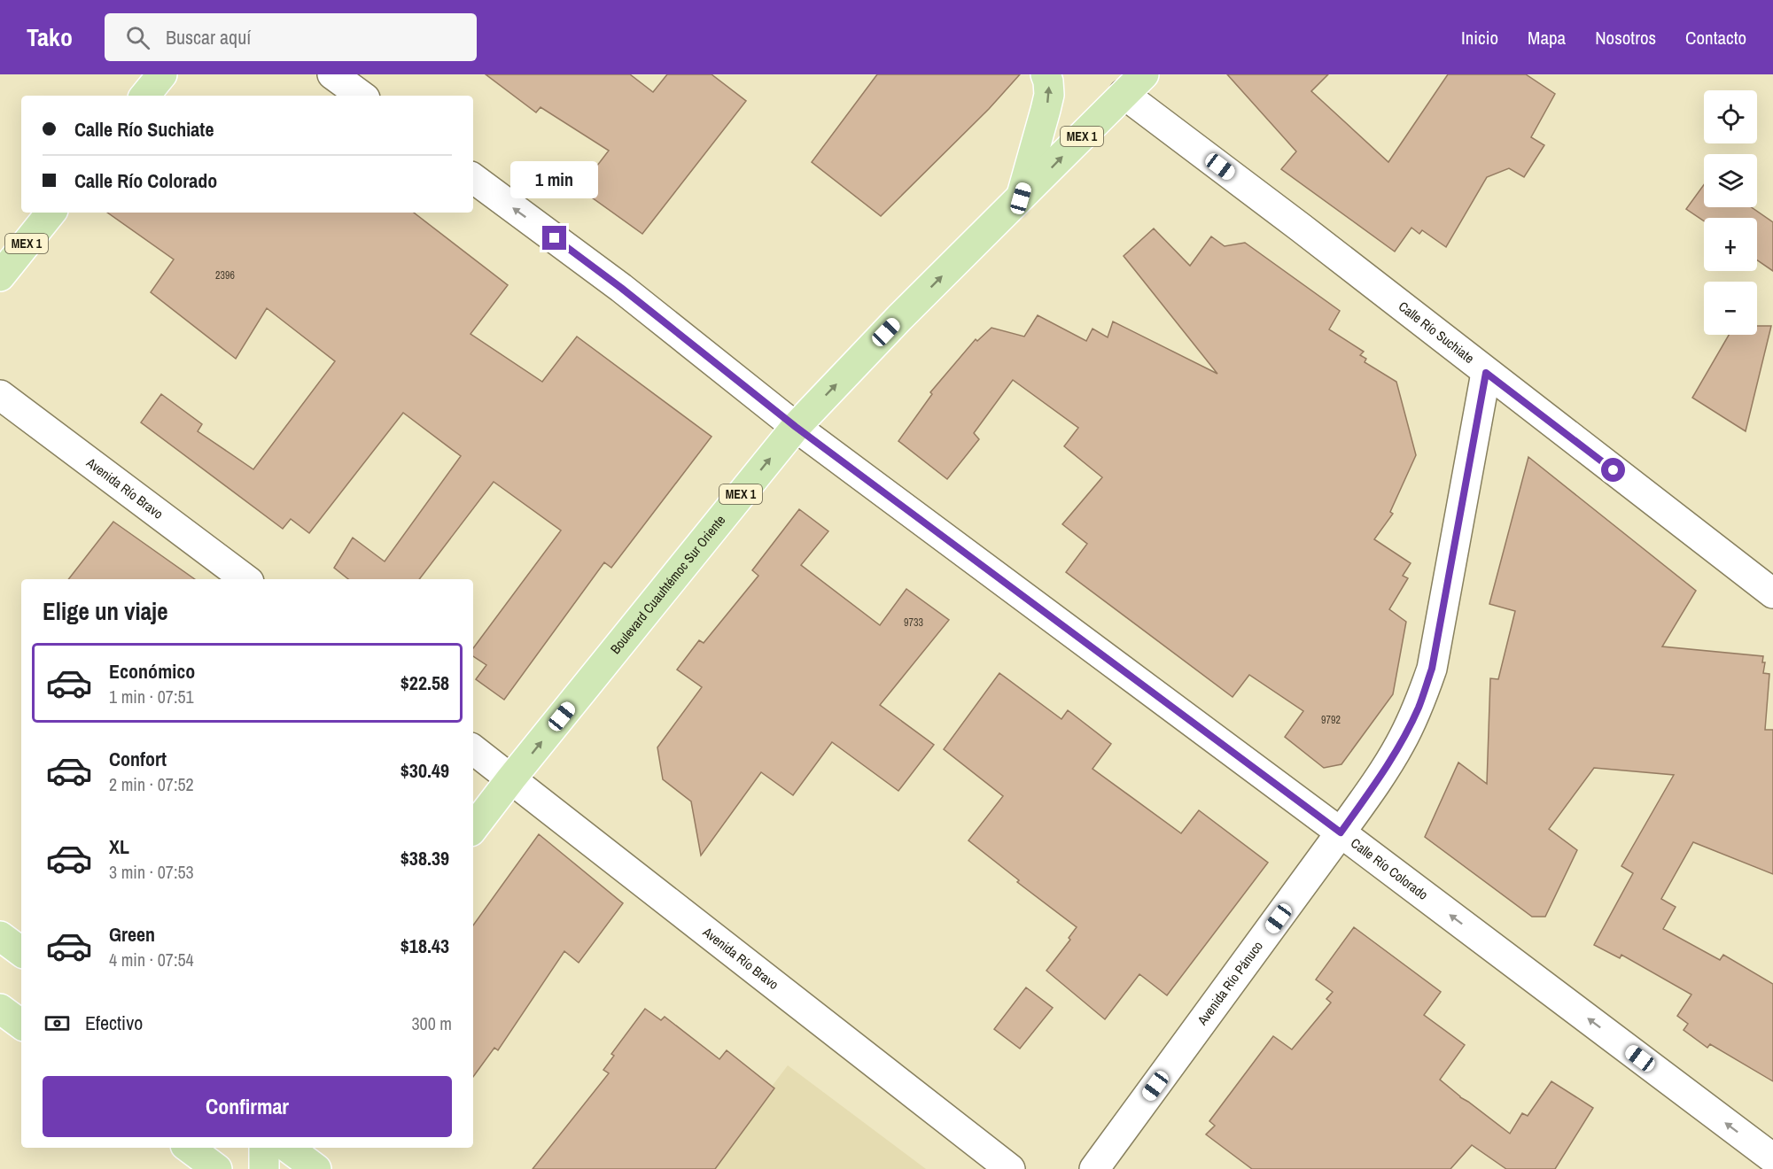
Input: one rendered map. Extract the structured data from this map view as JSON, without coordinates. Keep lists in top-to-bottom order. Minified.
{"streets":{"main road":["MEX 1","Boulevard Cuauhtémoc Sur Oriente"],"street":["Calle Río Suchiate","Avenida Río Bravo","Calle Río Colorado","Avenida Río Pánuco"]},"crossings":[["Calle Río Suchiate","Boulevard Cuauhtémoc Sur Oriente"],["Calle Río Suchiate","Avenida Río Pánuco"],["Avenida Río Bravo","Boulevard Cuauhtémoc Sur Oriente"],["Boulevard Cuauhtémoc Sur Oriente","Calle Río Colorado"],["Calle Río Colorado","Avenida Río Pánuco"]],"one_way":["Boulevard Cuauhtémoc Sur Oriente","Calle Río Colorado"],"house_numbers":["2396","9733","9792"],"page":{"header":"Tako","search":"Buscar aquí","nav":["Inicio","Mapa","Nosotros","Contacto"],"map_buttons":["+","−"],"banner":["Calle Río Suchiate","Calle Río Colorado"],"bubble":"1 min","heading":"Elige un viaje","list":[{"name":"Económico","note":"1 min · 07:51","value":"$22.58"},{"name":"Confort","note":"2 min · 07:52","value":"$30.49"},{"name":"XL","note":"3 min · 07:53","value":"$38.39"},{"name":"Green","note":"4 min · 07:54","value":"$18.43"}],"pay":["Efectivo","300 m"],"buttons":"Confirmar"}}
